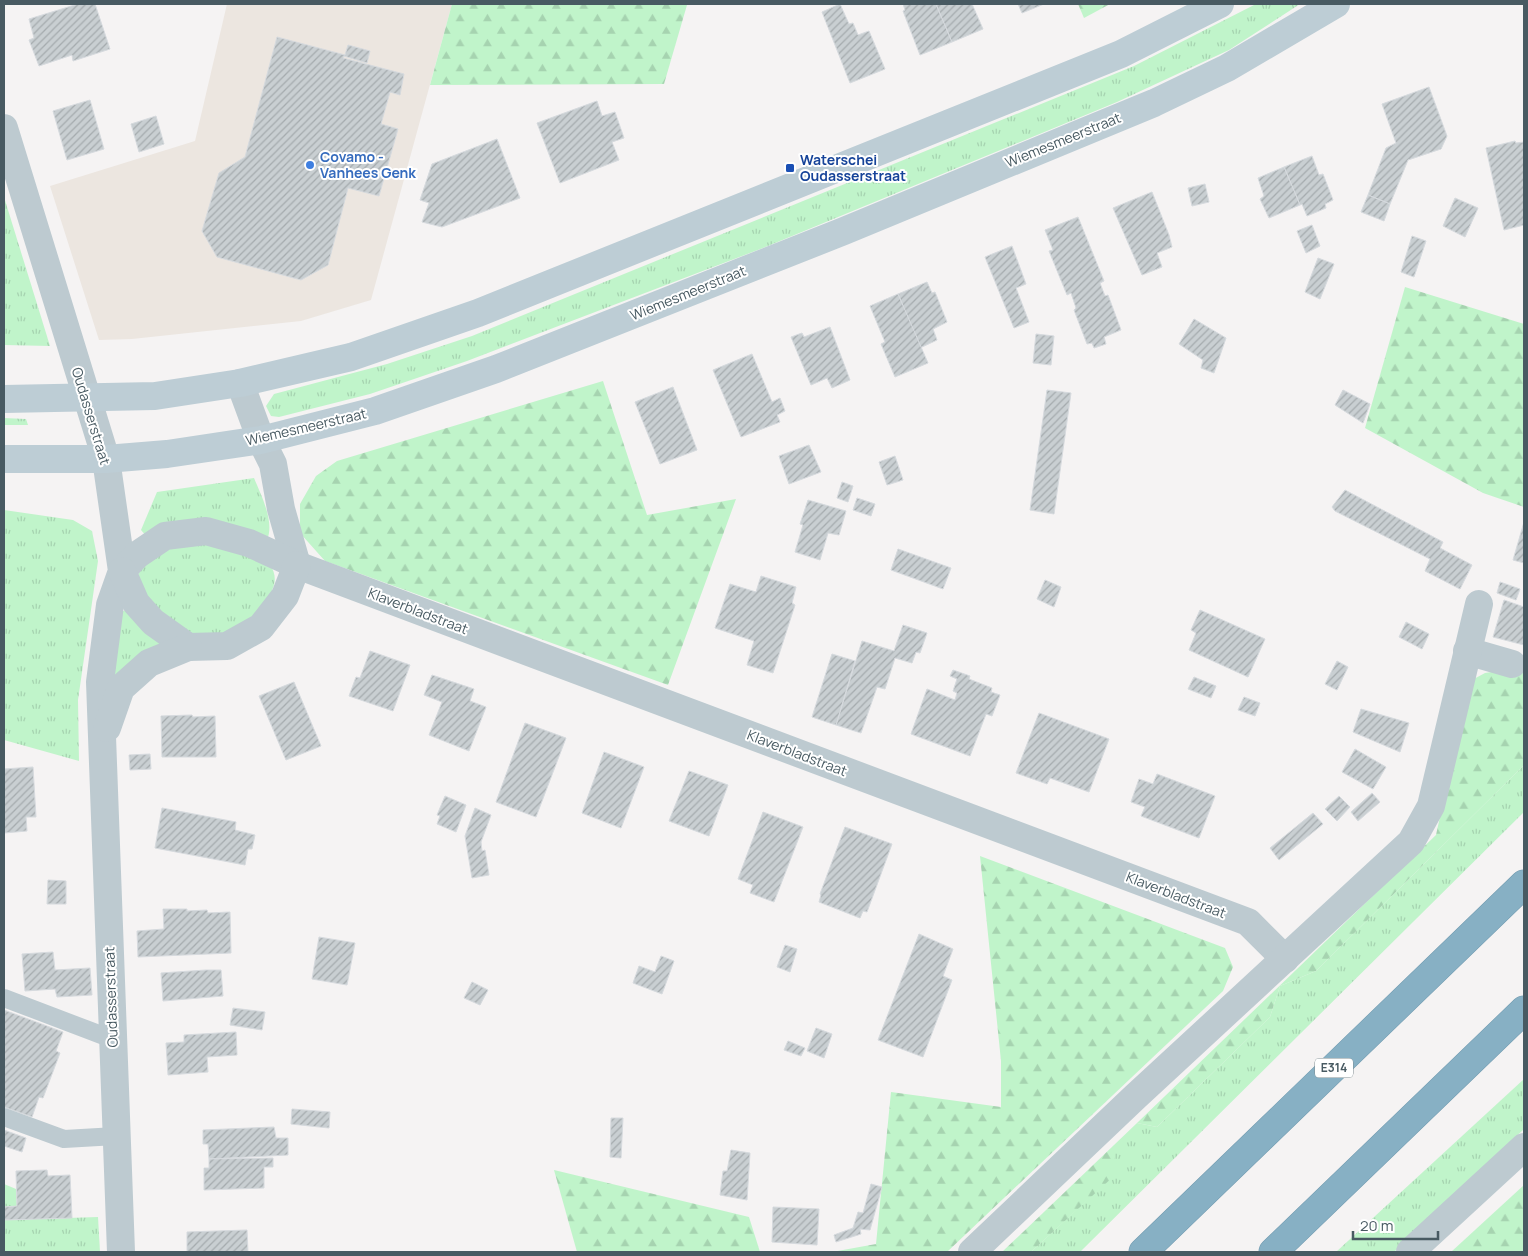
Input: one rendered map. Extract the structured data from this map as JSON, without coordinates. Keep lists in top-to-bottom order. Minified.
{"streets":{"highway":["E314"],"main road":["Wiemesmeerstraat"],"street":["Oudasserstraat","Klaverbladstraat"]},"crossings":[["Wiemesmeerstraat","Oudasserstraat"],["Oudasserstraat","Klaverbladstraat"]],"places":{"other":["Covamo - Vanhees Genk"],"transit":["Waterschei Oudasserstraat"]},"scale_bar":"20 m"}
